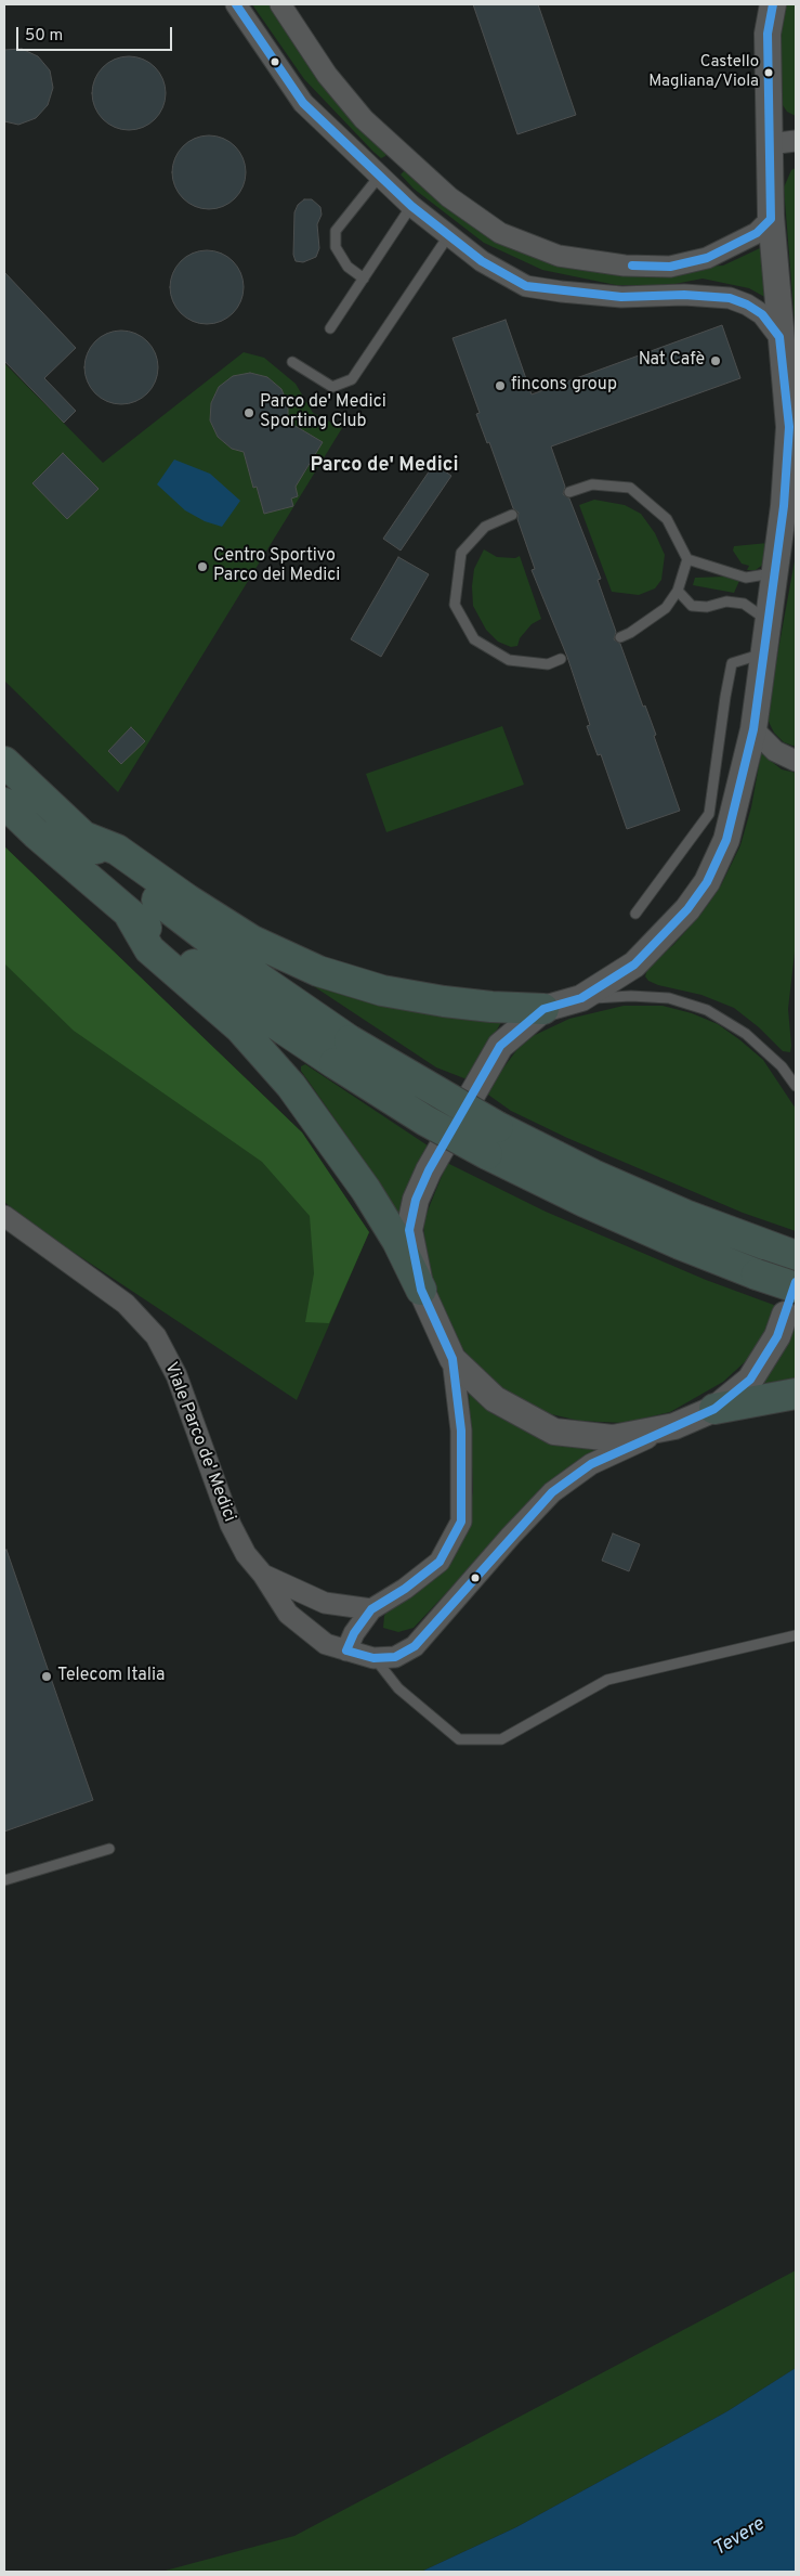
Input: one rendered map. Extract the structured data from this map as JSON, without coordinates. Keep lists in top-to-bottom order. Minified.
{"streets":{"street":["Viale Parco de' Medici"]},"districts":["Parco de' Medici"],"water":["Tevere"],"places":["Castello Magliana/Viola","Nat Cafè","fincons group","Parco de' Medici Sporting Club","Centro Sportivo Parco dei Medici","Telecom Italia"],"scale_bar":"50 m"}
